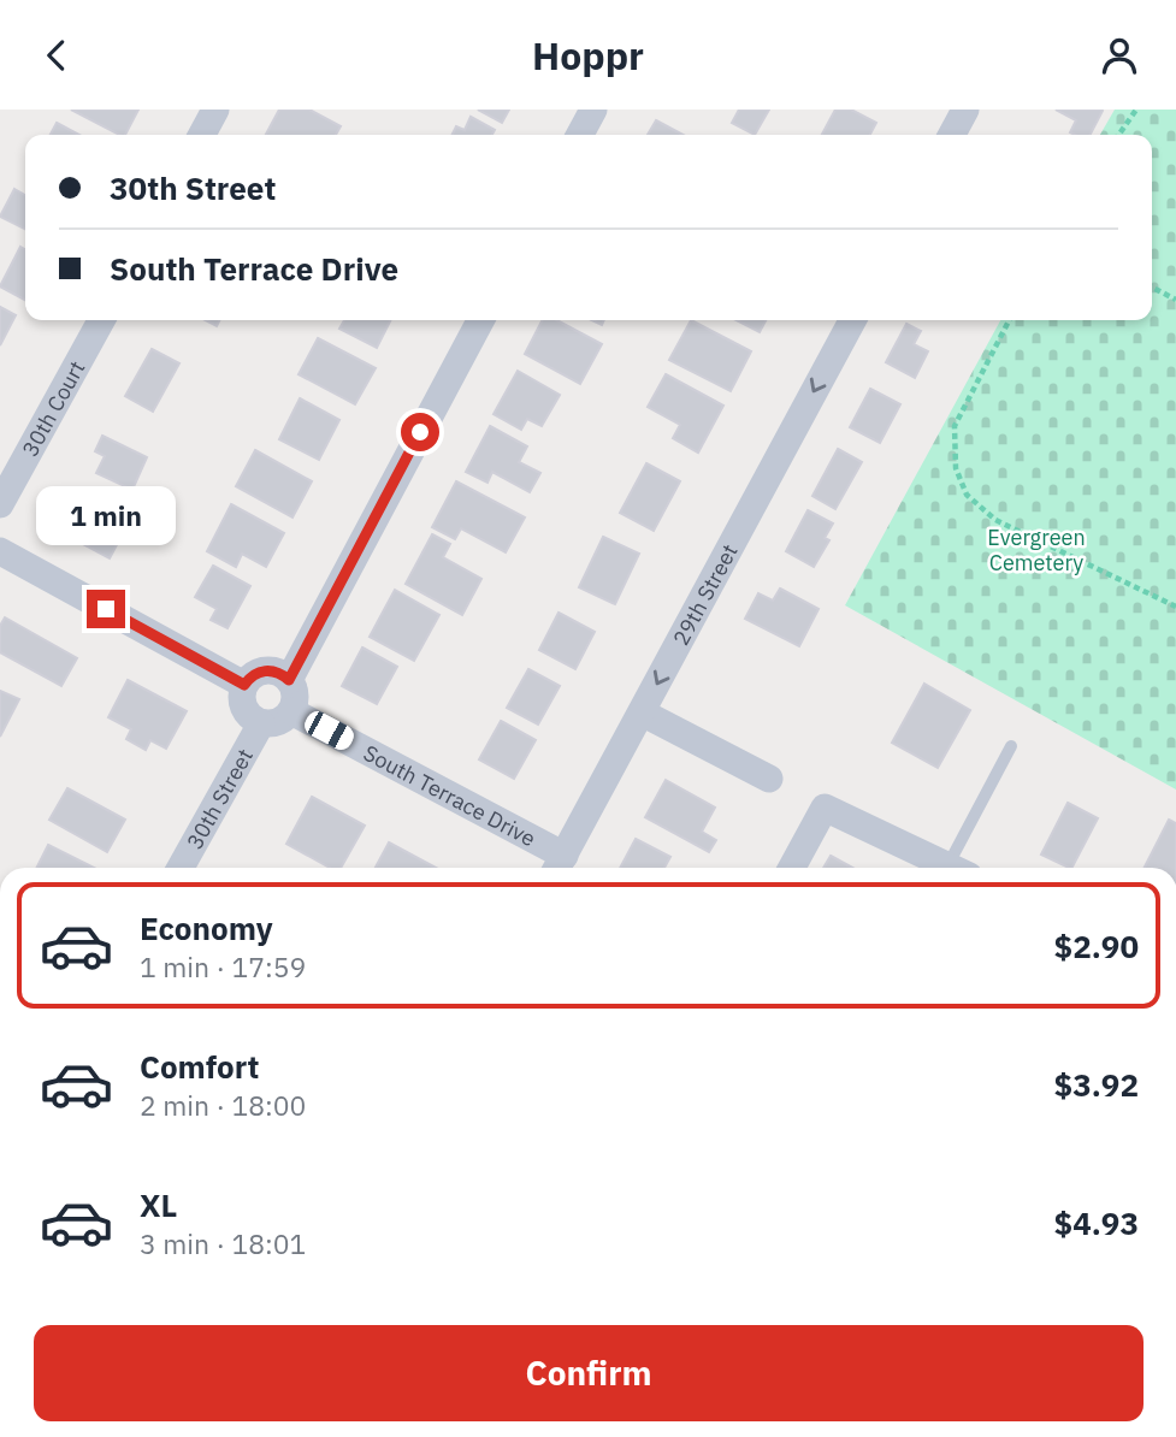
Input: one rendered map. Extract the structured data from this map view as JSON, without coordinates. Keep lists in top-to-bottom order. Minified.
{"streets":{"street":["30th Court","29th Street","South Terrace Drive","30th Street"]},"crossings":[["29th Street","South Terrace Drive"],["South Terrace Drive","30th Street"]],"one_way":["29th Street"],"parks":["Evergreen Cemetery"],"page":{"header":"Hoppr","banner":["30th Street","South Terrace Drive"],"bubble":"1 min","list":[{"name":"Economy","note":"1 min · 17:59","value":"$2.90"},{"name":"Comfort","note":"2 min · 18:00","value":"$3.92"},{"name":"XL","note":"3 min · 18:01","value":"$4.93"}],"buttons":"Confirm"}}
